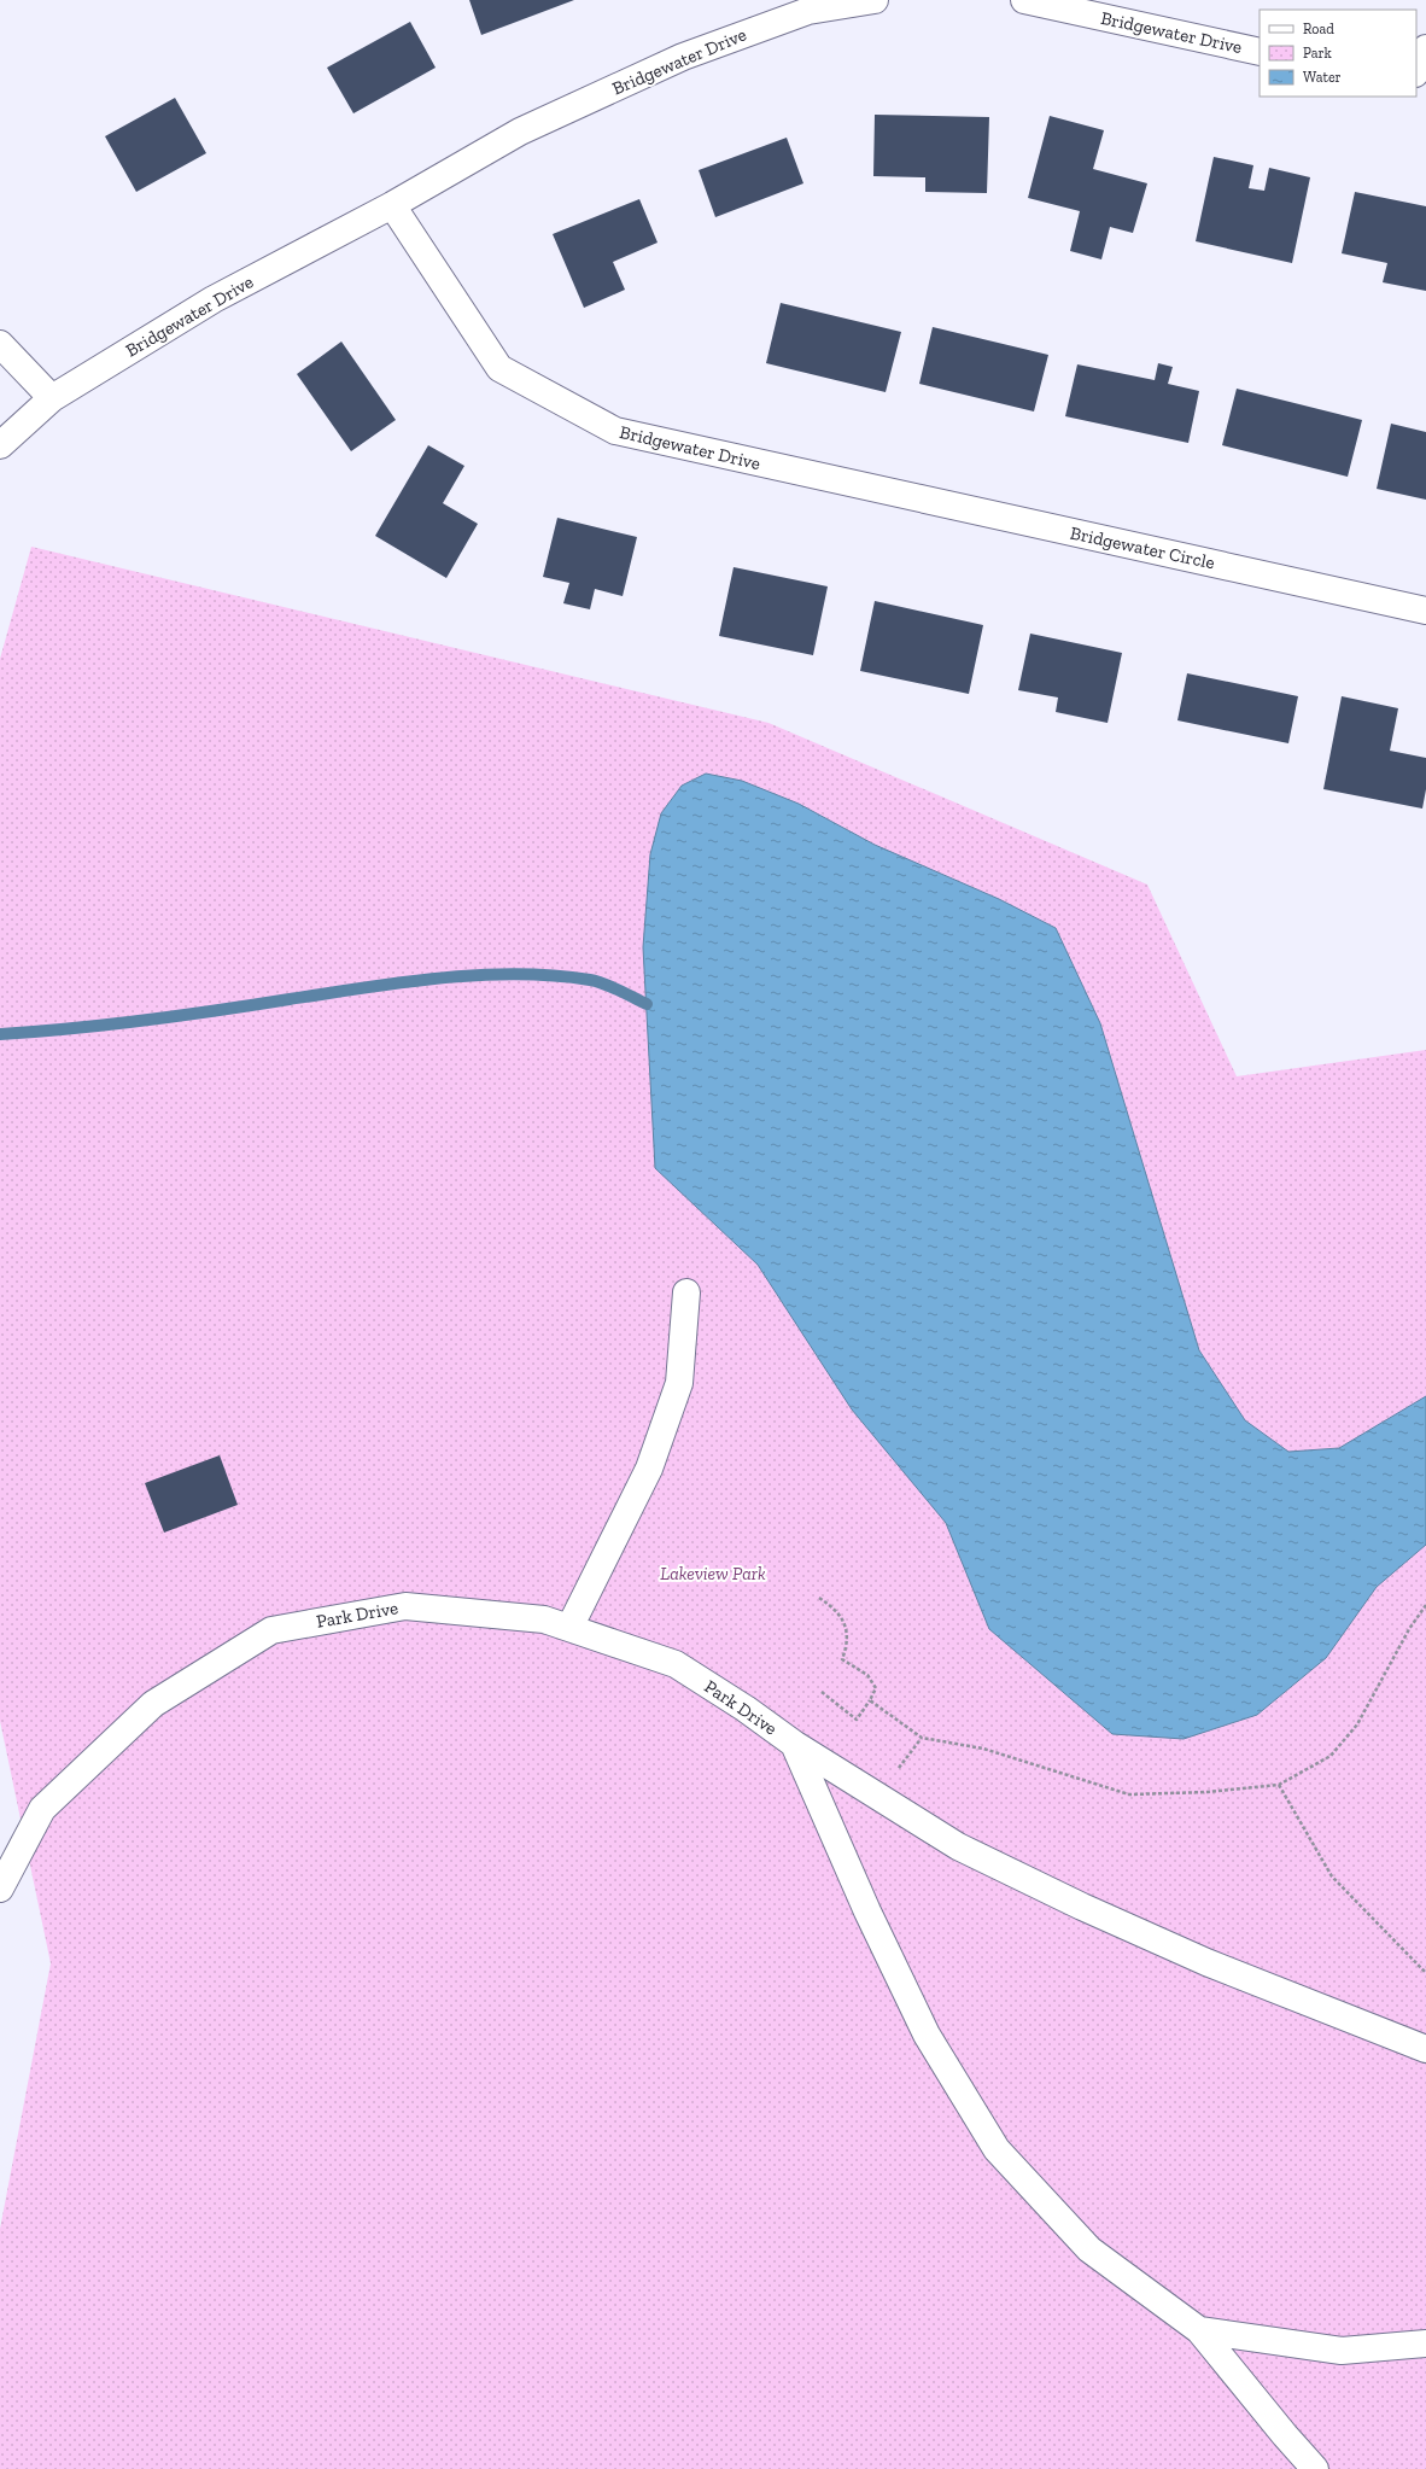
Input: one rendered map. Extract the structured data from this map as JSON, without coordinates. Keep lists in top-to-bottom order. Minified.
{"streets":{"street":["Bridgewater Drive","Bridgewater Circle","Park Drive"]},"crossings":[["Bridgewater Drive","Bridgewater Circle"]],"parks":["Lakeview Park"],"legend":["Road","Park","Water"]}
